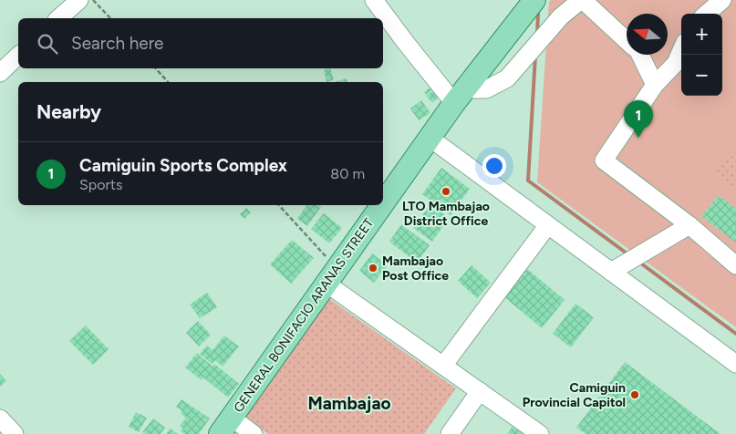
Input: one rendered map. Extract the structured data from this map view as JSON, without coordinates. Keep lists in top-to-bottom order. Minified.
{"streets":{"main road":["GENERAL BONIFACIO ARANAS STREET"]},"districts":["Mambajao"],"places":["LTO Mambajao District Office","Mambajao Post Office","Camiguin Provincial Capitol"],"north":"left","page":{"map_buttons":["+","−"],"search":"Search here","heading":"Nearby","pins":"1","list":[{"mark":"1","name":"Camiguin Sports Complex","note":"Sports","value":"80 m"}]}}
